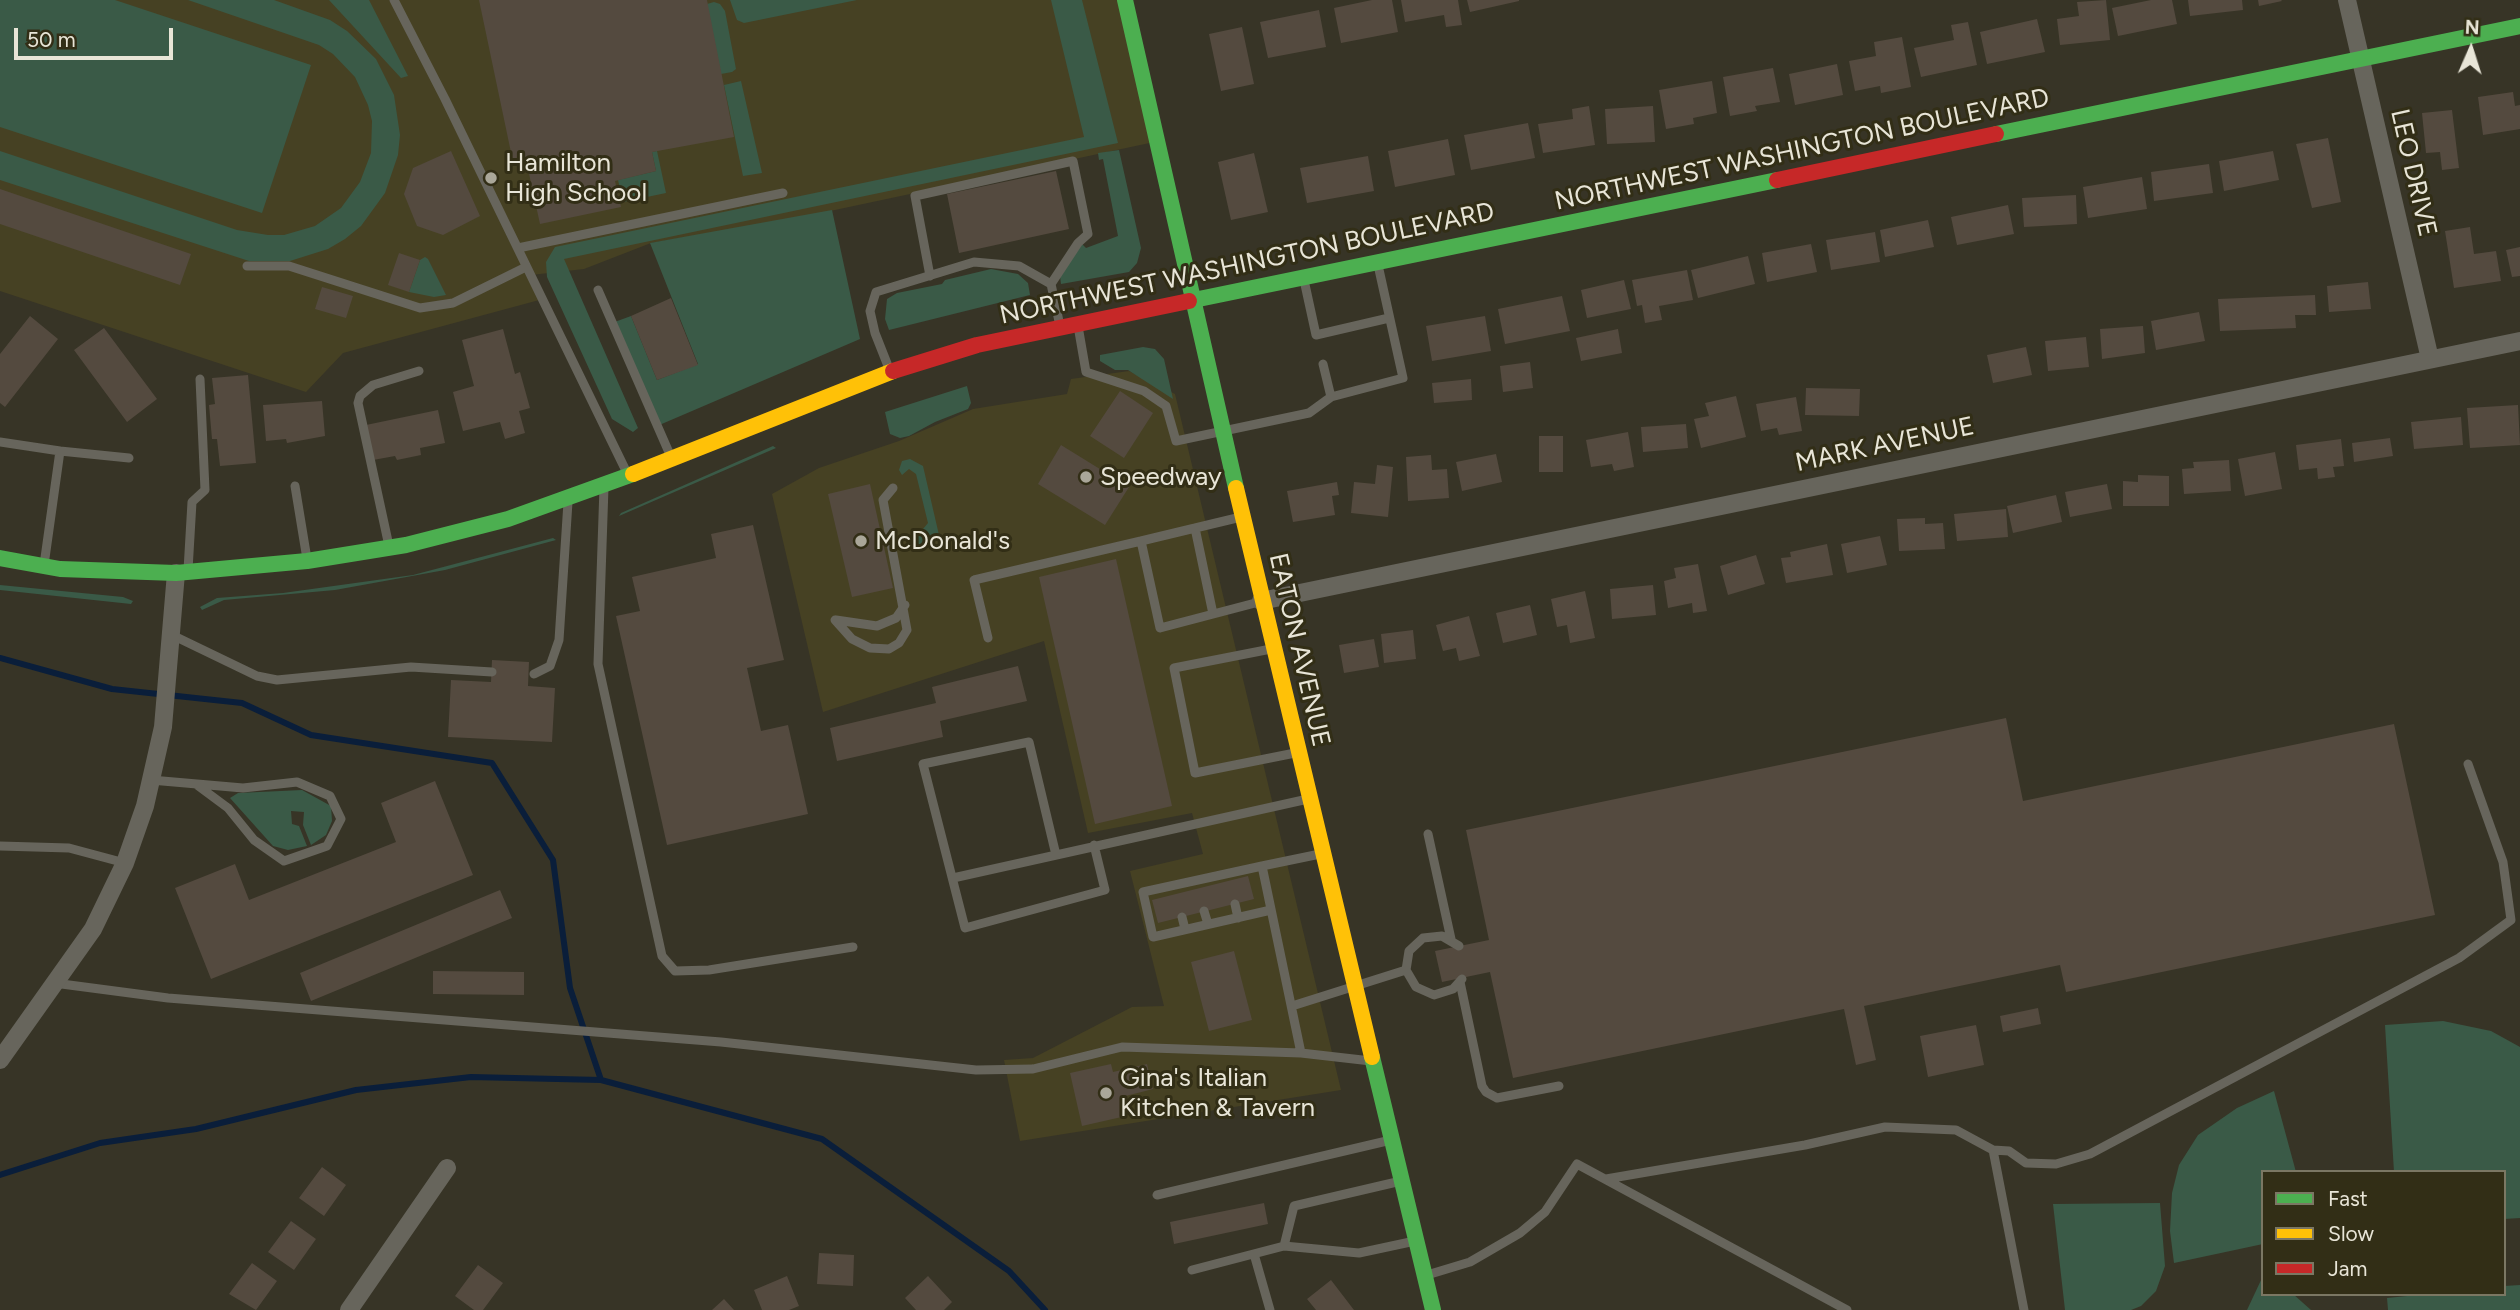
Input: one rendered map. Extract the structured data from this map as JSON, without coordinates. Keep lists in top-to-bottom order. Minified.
{"streets":{"main road":["NORTHWEST WASHINGTON BOULEVARD","EATON AVENUE"],"street":["LEO DRIVE","MARK AVENUE"]},"crossings":[["NORTHWEST WASHINGTON BOULEVARD","LEO DRIVE"],["NORTHWEST WASHINGTON BOULEVARD","EATON AVENUE"],["LEO DRIVE","MARK AVENUE"],["MARK AVENUE","EATON AVENUE"]],"places":["Hamilton High School","Speedway","McDonald's","Gina's Italian Kitchen & Tavern"],"legend":["Fast","Slow","Jam"],"scale_bar":"50 m","north":"top"}
